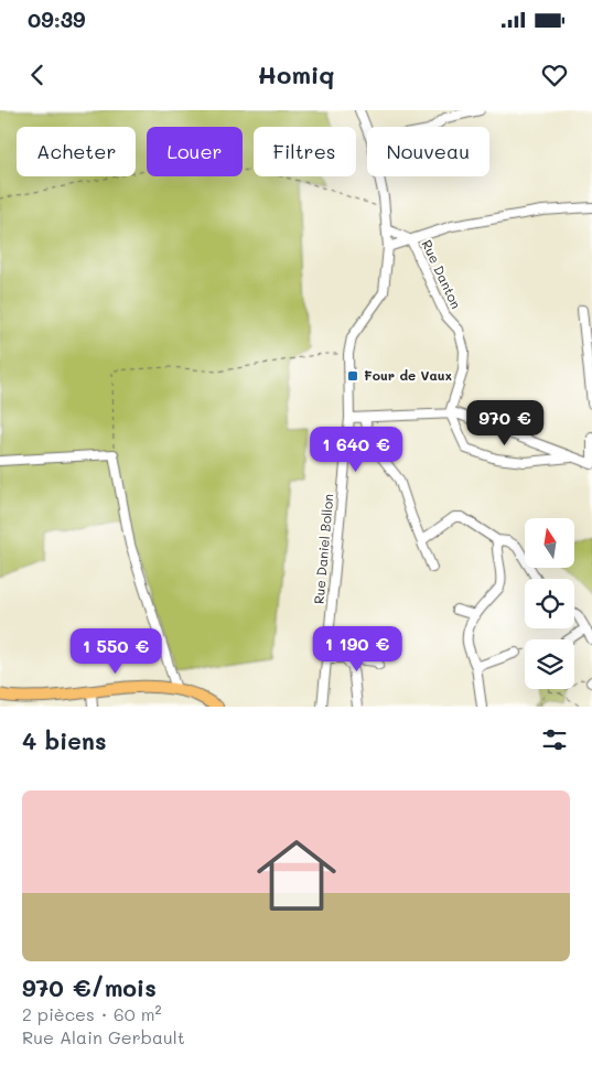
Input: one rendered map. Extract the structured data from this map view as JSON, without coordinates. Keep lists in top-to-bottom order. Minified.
{"streets":{"street":["Rue Danton","Rue Daniel Bollon"]},"places":{"transit":["Four de Vaux"]},"north":"top","page":{"status":"09:39","header":"Homiq","chip":["Acheter","Louer","Filtres","Nouveau"],"price":["970 €","1 640 €","1 190 €","1 550 €"],"heading":"4 biens","list":[{"name":"970 €/mois","note":"2 pièces · 60 m² · Rue Alain Gerbault"}]}}
